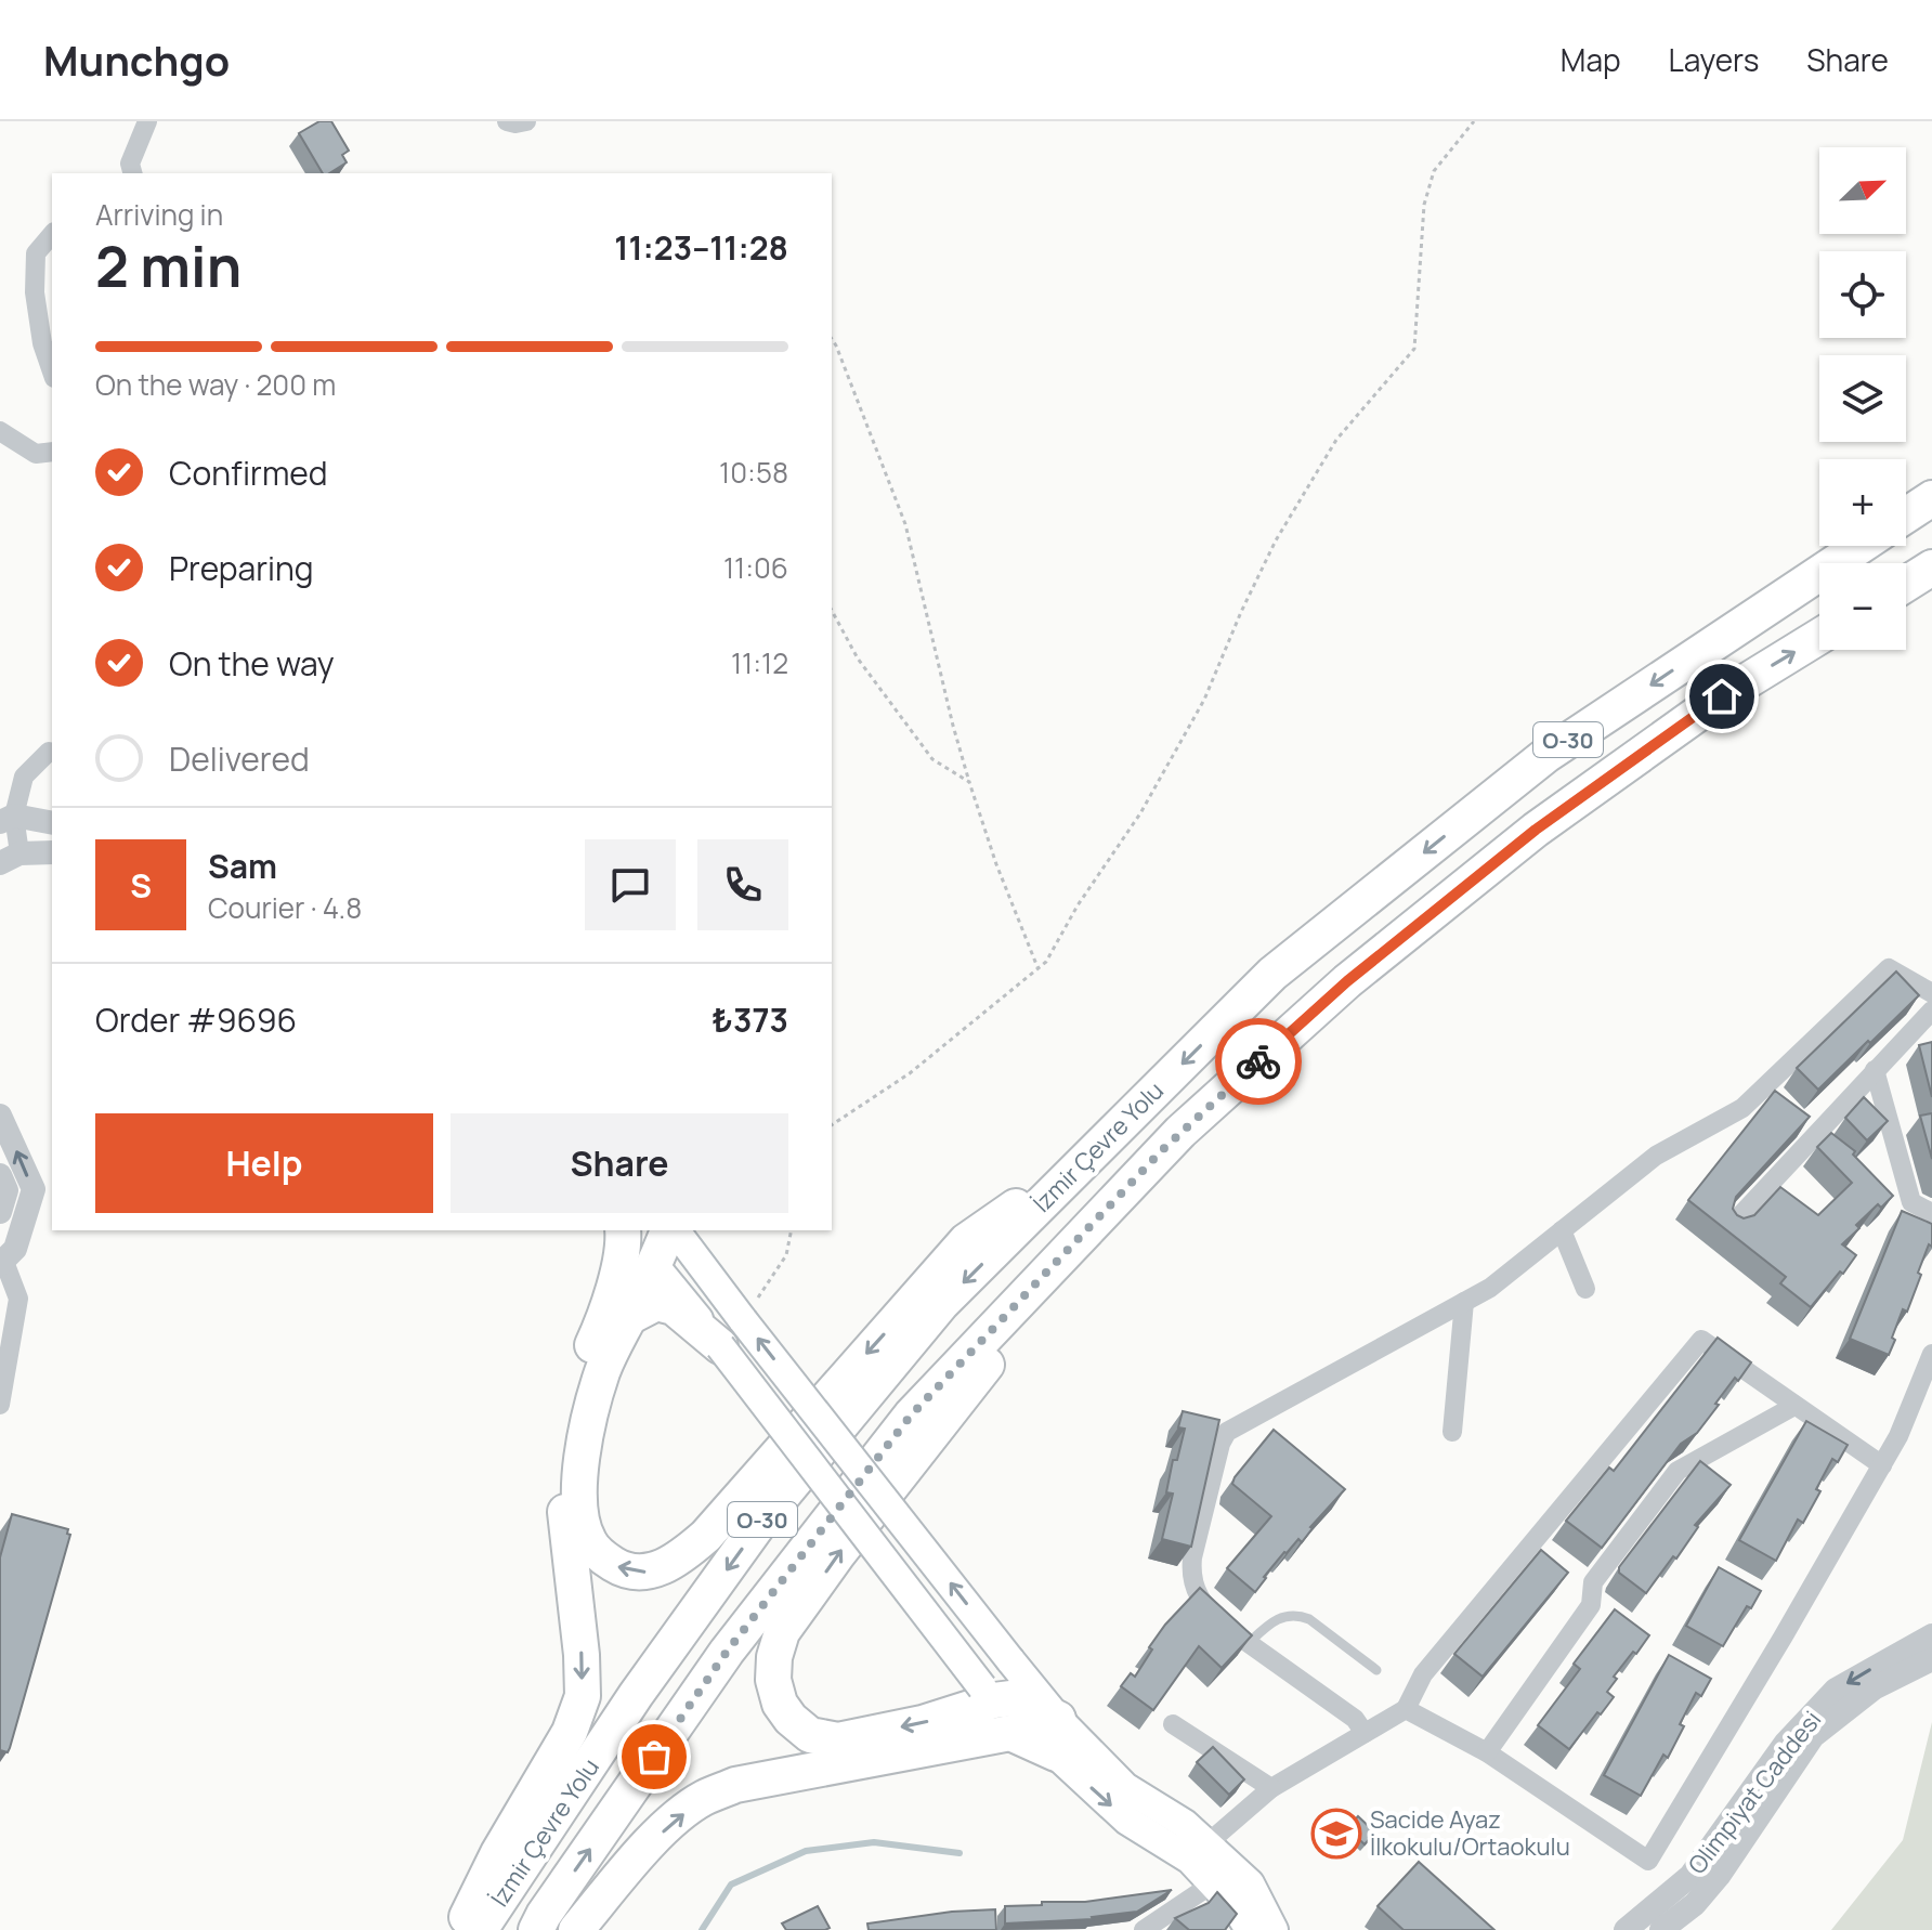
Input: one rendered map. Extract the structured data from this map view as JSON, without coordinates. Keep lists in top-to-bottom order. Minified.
{"streets":{"highway":["O-30","İzmir Çevre Yolu"],"street":["Olimpiyat Caddesi"]},"places":{"school or university":["Sacide Ayaz İlkokulu/Ortaokulu"]},"north":"top right","page":{"header":"Munchgo","nav":["Map","Layers","Share"],"map_buttons":["+","−"],"heading":["2 min","Arriving in","11:23–11:28"],"panel":["Sam","Courier · 4.8","Order #9696","₺373"],"bar":"On the way · 200 m","list":[["Confirmed","10:58"],["Preparing","11:06"],["On the way","11:12"],"Delivered"],"round":"S","buttons":["Help","Share"]}}
